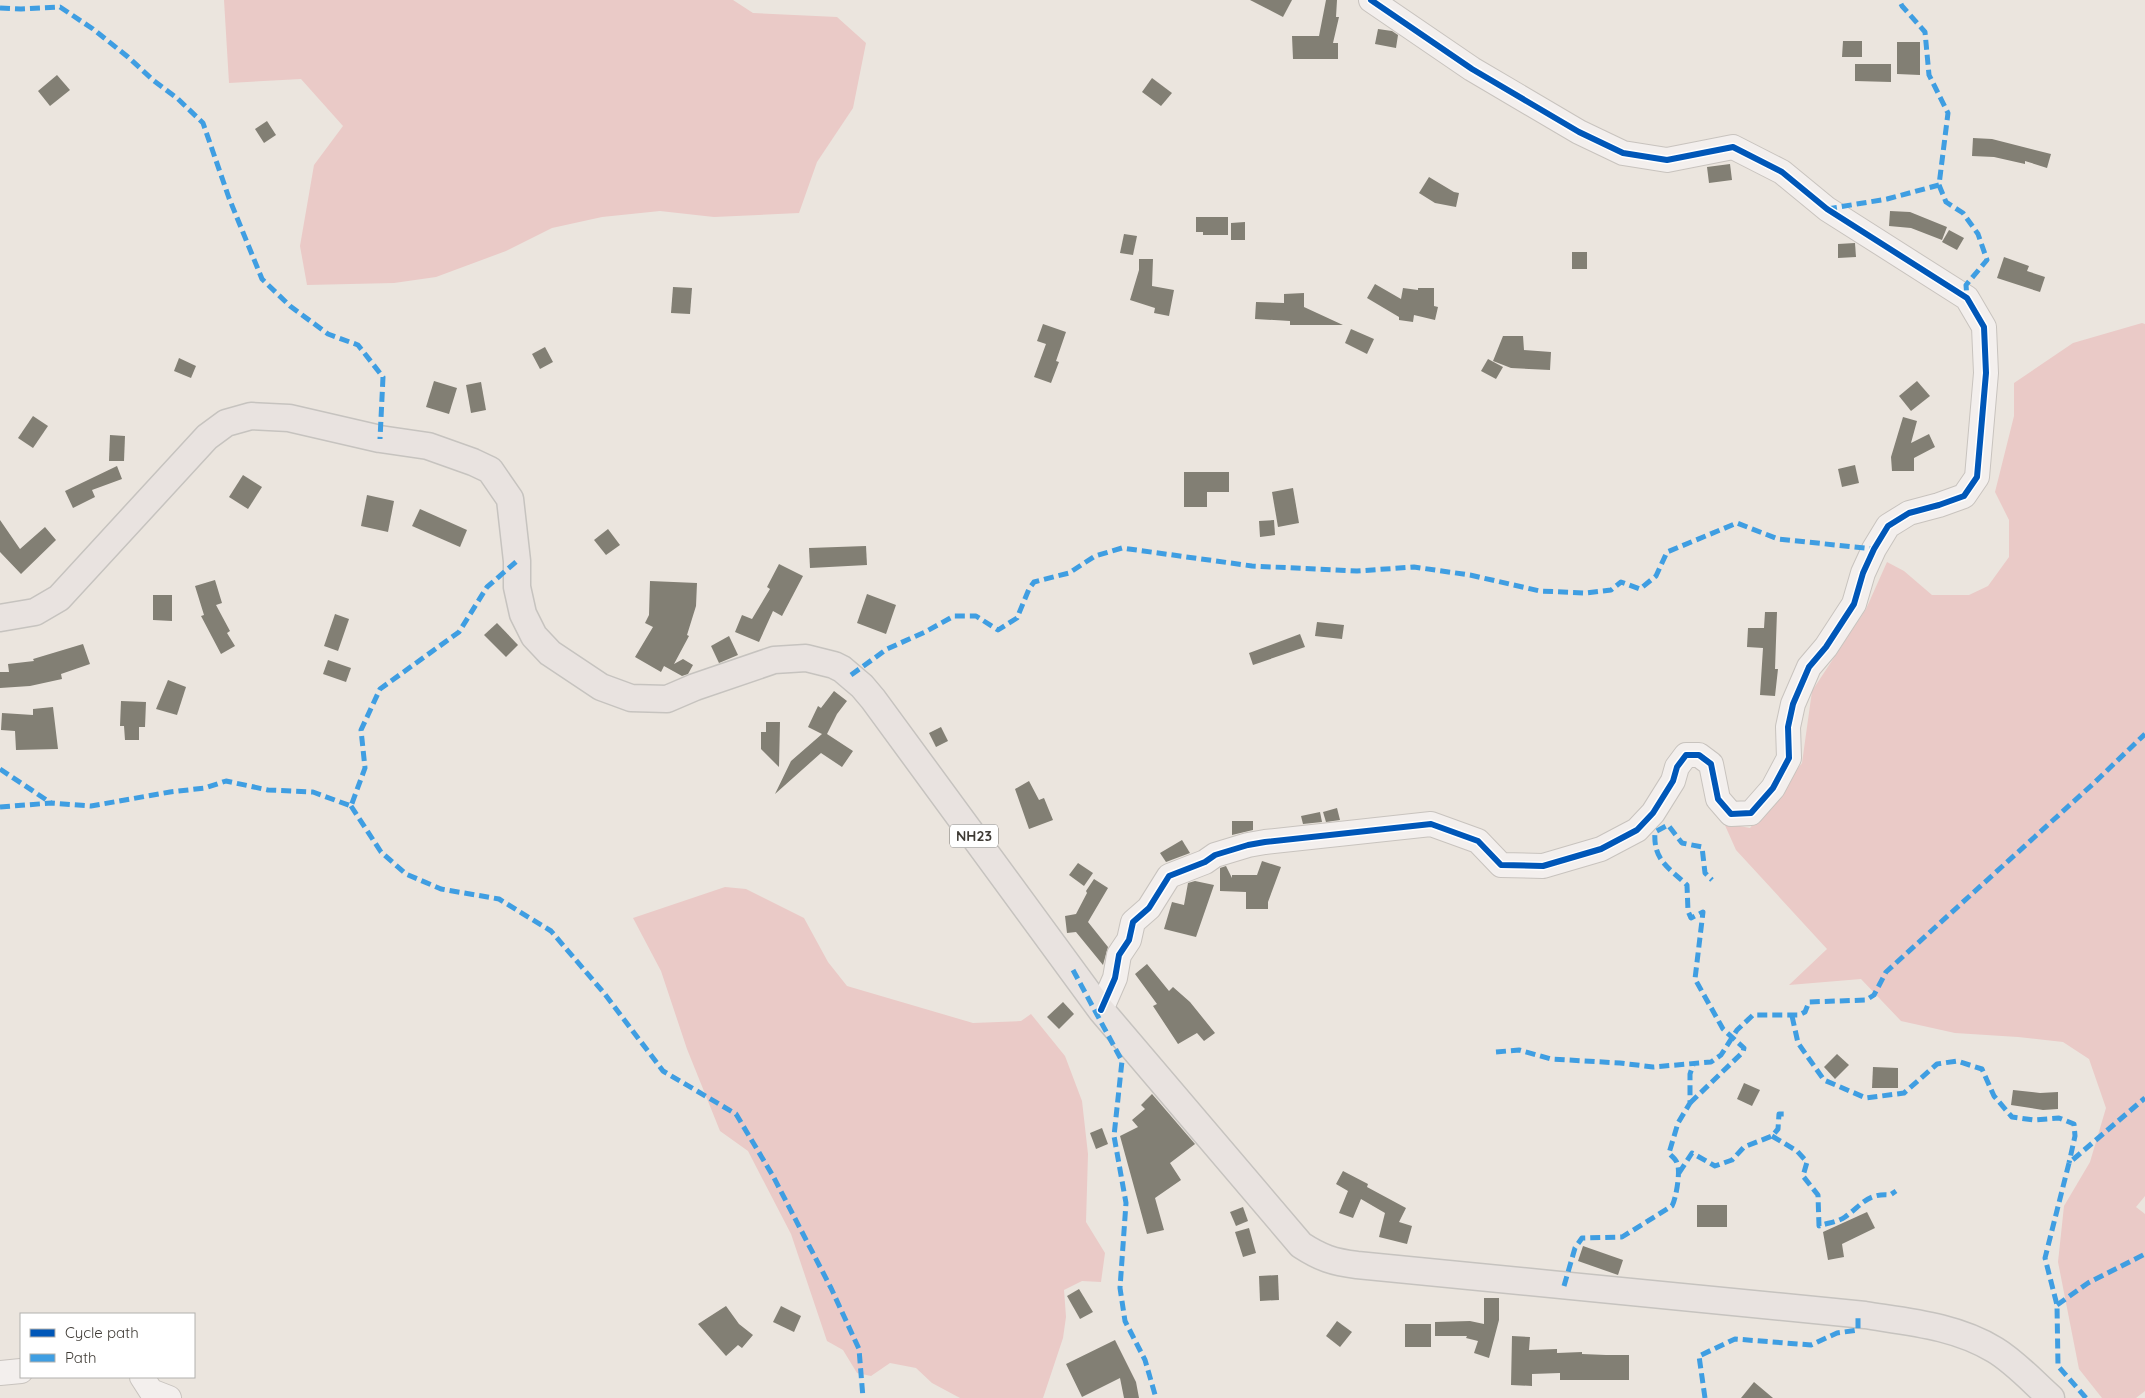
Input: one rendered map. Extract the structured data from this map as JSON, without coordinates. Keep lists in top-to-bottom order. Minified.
{"streets":{"main road":["NH23"]},"legend":["Cycle path","Path"]}
